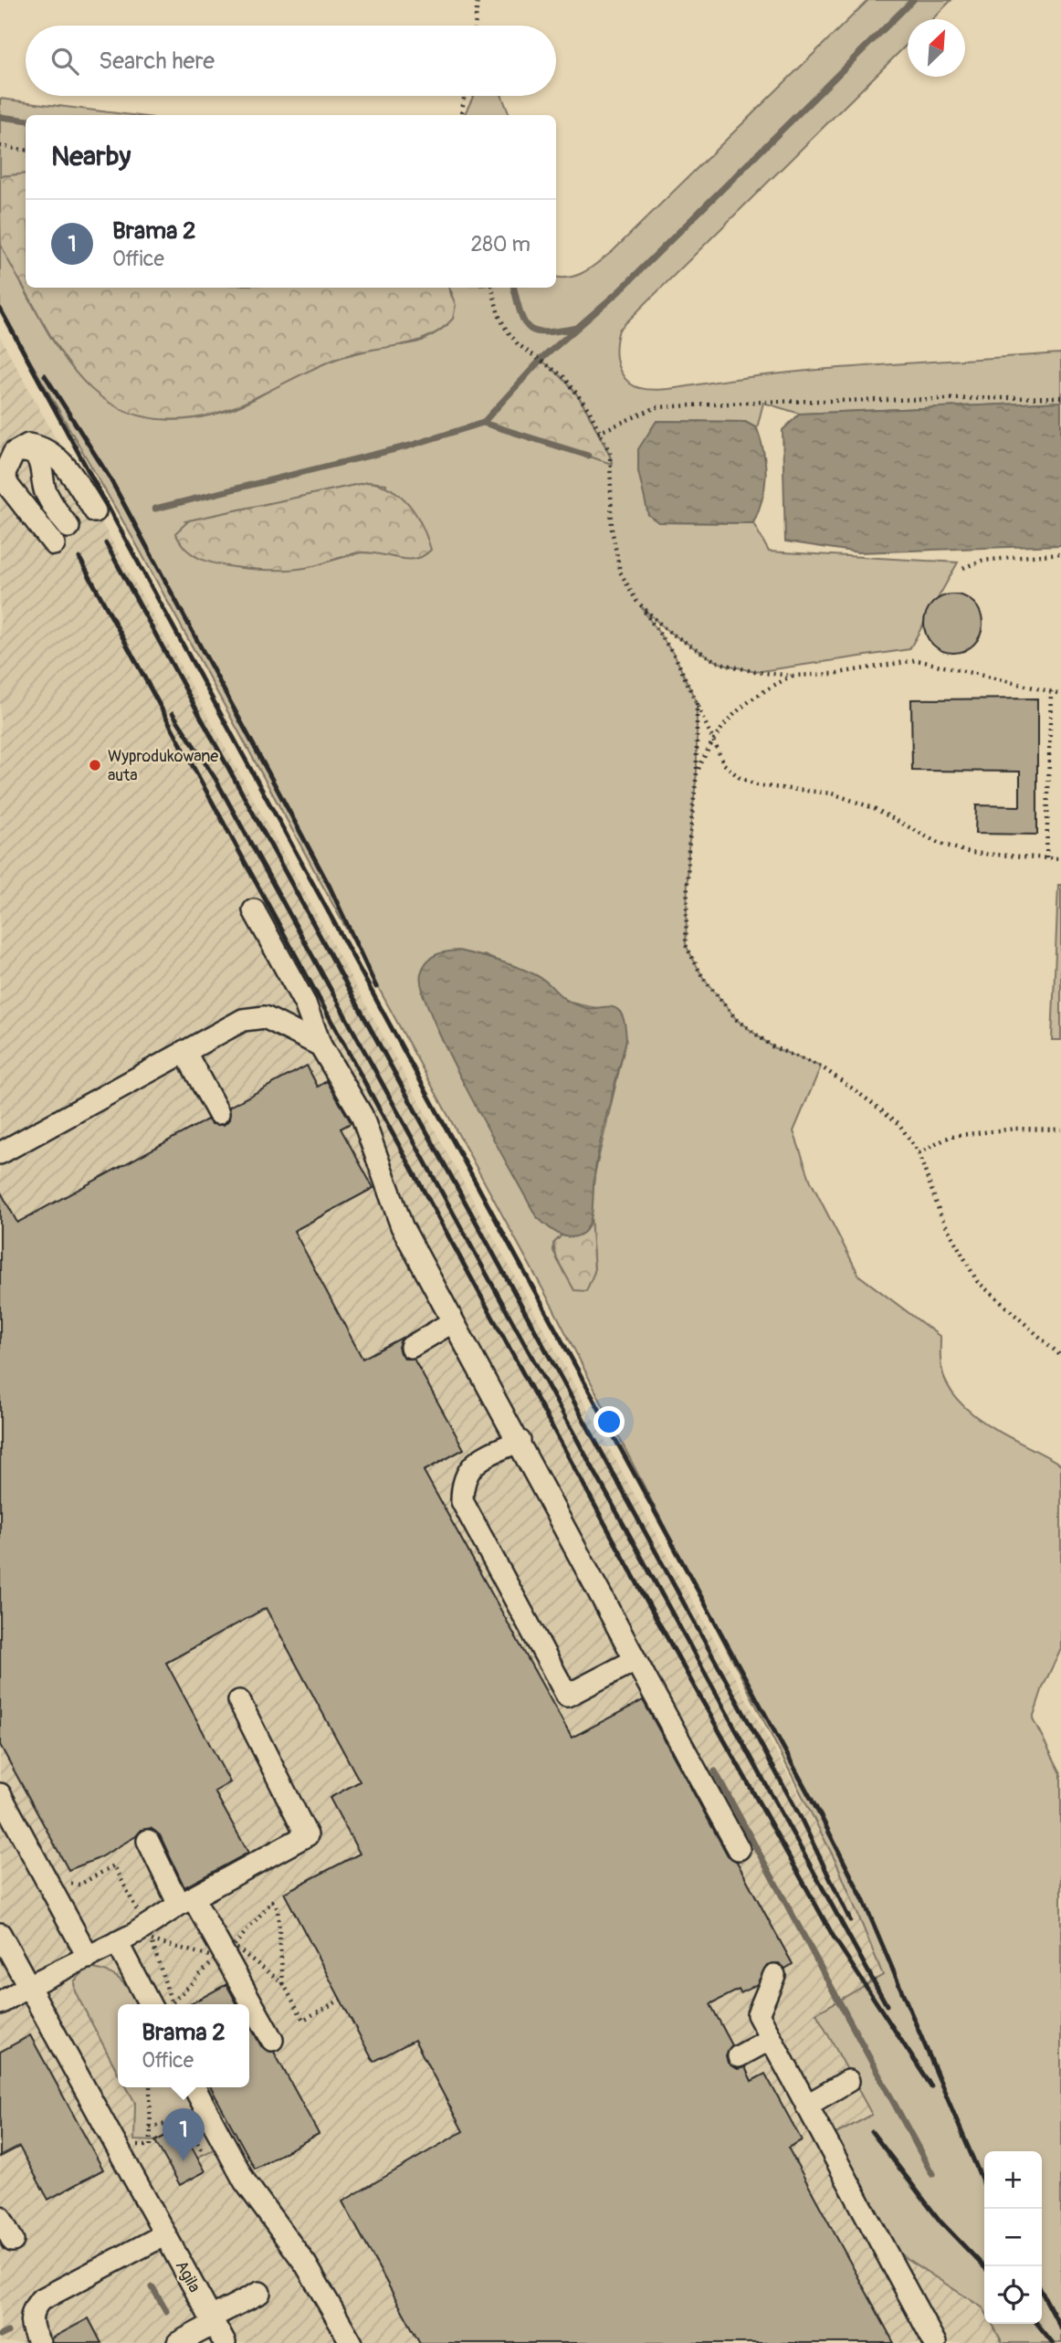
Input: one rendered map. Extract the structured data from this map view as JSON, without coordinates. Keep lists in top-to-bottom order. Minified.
{"streets":{"lane":["Agila"]},"places":["Wyprodukowane auta"],"north":"top right","page":{"search":"Search here","heading":"Nearby","list":[{"mark":"1","name":"Brama 2","note":"Office","value":"280 m"}],"popup":["Brama 2","Office"],"pins":"1","map_buttons":["+","−"]}}
